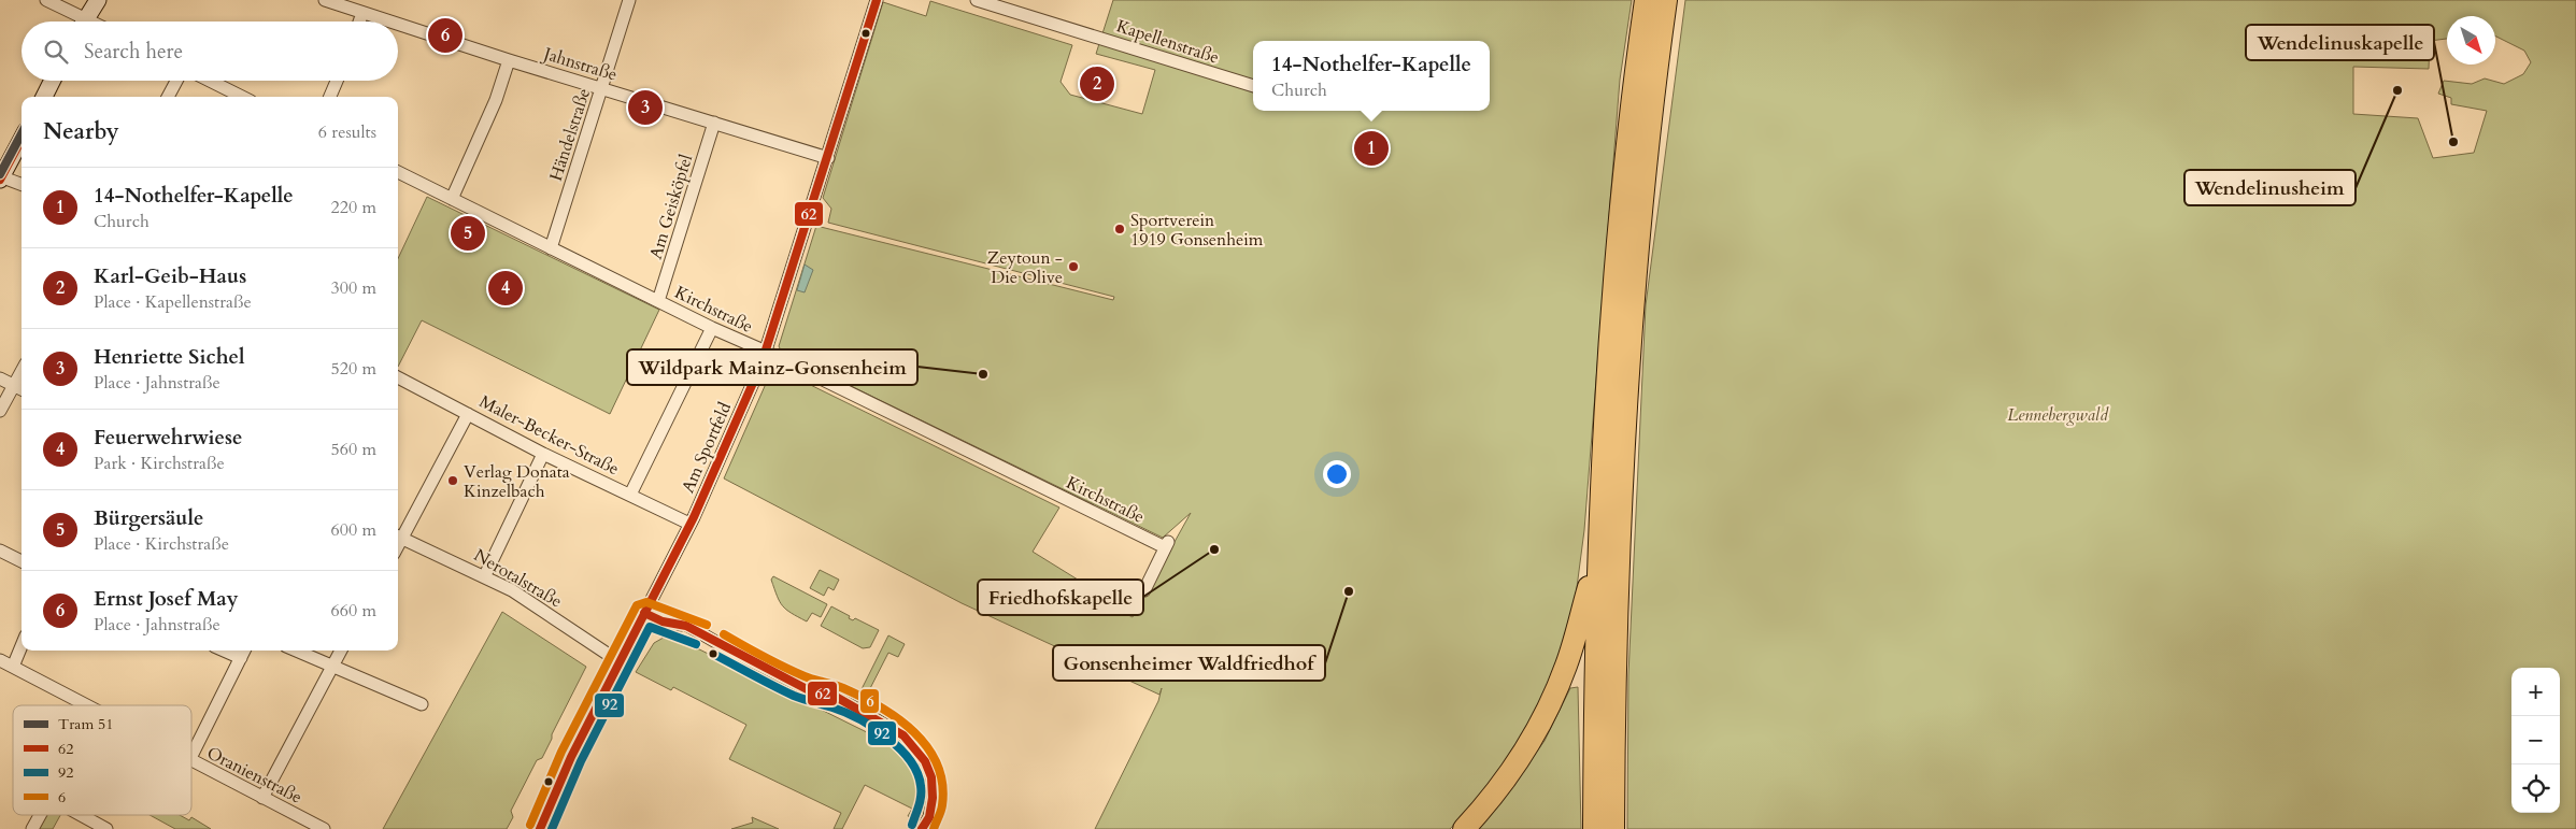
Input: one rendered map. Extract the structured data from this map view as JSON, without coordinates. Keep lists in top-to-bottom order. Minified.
{"streets":{"street":["Kapellenstraße","Jahnstraße","Händelstraße","Am Geisköpfel","Kirchstraße","Maler-Becker-Straße","Am Sportfeld","Nerotalstraße","Oranienstraße"]},"crossings":[["Jahnstraße","Händelstraße"],["Jahnstraße","Am Geisköpfel"],["Jahnstraße","Am Sportfeld"],["Händelstraße","Kirchstraße"],["Am Geisköpfel","Kirchstraße"],["Kirchstraße","Am Sportfeld"],["Maler-Becker-Straße","Am Sportfeld"],["Am Sportfeld","Nerotalstraße"]],"parks":["Lennebergwald"],"places":["Wendelinusheim","Wendelinuskapelle","Sportverein 1919 Gonsenheim","Zeytoun - Die Olive","Wildpark Mainz-Gonsenheim","Verlag Donata Kinzelbach","Friedhofskapelle","Gonsenheimer Waldfriedhof"],"lines":["transit line 62","tram line 51","transit line 6","transit line 92"],"legend":["Tram 51","62","92","6"],"north":"bottom right","page":{"pins":["6","2","3","1","5","4"],"search":"Search here","popup":["14-Nothelfer-Kapelle","Church"],"heading":["Nearby","6 results"],"list":[{"mark":"1","name":"14-Nothelfer-Kapelle","note":"Church","value":"220 m"},{"mark":"2","name":"Karl-Geib-Haus","note":"Place · Kapellenstraße","value":"300 m"},{"mark":"3","name":"Henriette Sichel","note":"Place · Jahnstraße","value":"520 m"},{"mark":"4","name":"Feuerwehrwiese","note":"Park · Kirchstraße","value":"560 m"},{"mark":"5","name":"Bürgersäule","note":"Place · Kirchstraße","value":"600 m"},{"mark":"6","name":"Ernst Josef May","note":"Place · Jahnstraße","value":"660 m"}],"map_buttons":["+","−"]}}
